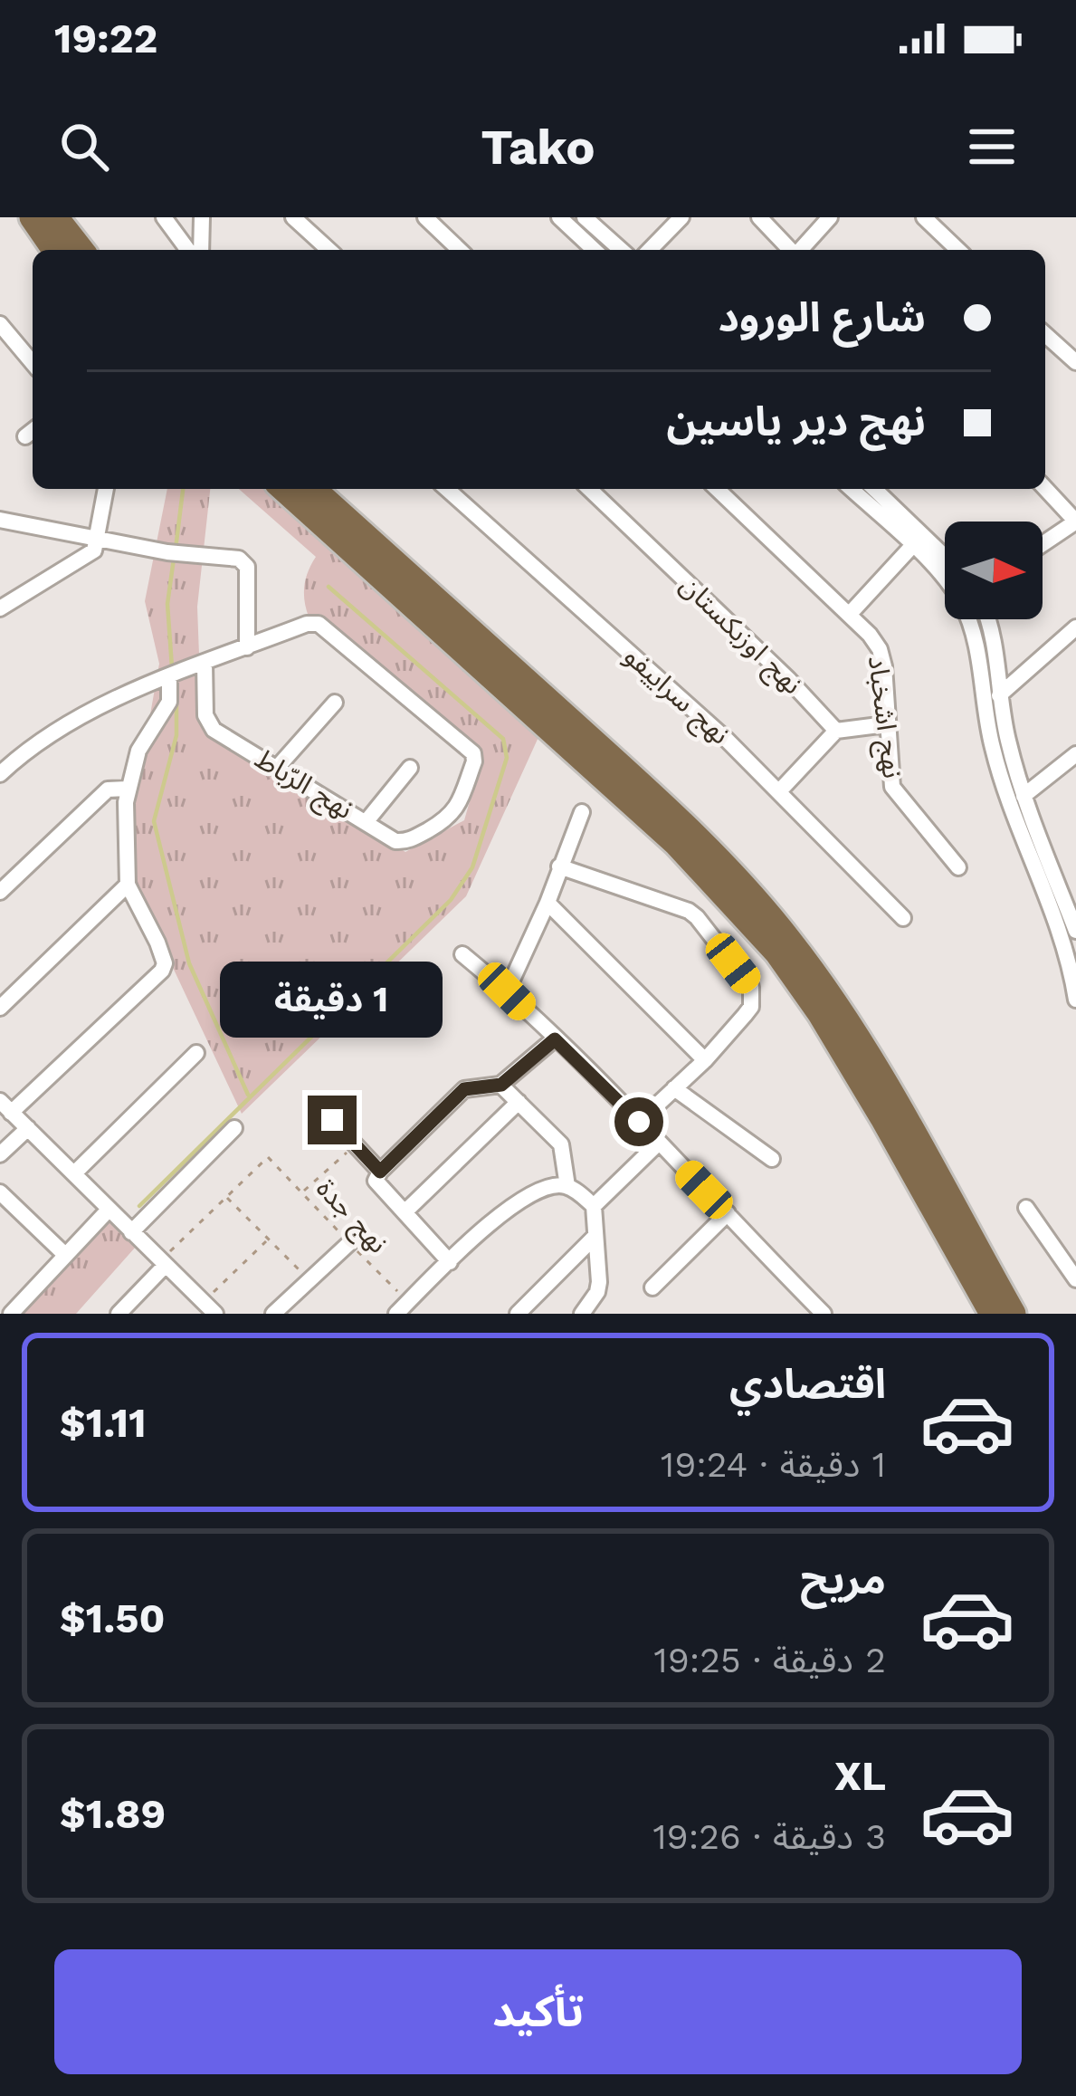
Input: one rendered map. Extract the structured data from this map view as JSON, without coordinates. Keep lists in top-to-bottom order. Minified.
{"streets":{"street":["نهج اوزبكستان","نهج سراييفو","نهج اشخباد","نهج الرّباط"],"path":["نهج جدة"]},"north":"right","page":{"status":"19:22","header":"Tako","banner":["شارع الورود","نهج دير ياسين"],"bubble":"1 دقيقة","list":[{"name":"اقتصادي","note":"1 دقيقة · 19:24","value":"$1.11"},{"name":"مريح","note":"2 دقيقة · 19:25","value":"$1.50"},{"name":"XL","note":"3 دقيقة · 19:26","value":"$1.89"}],"buttons":"تأكيد"}}
